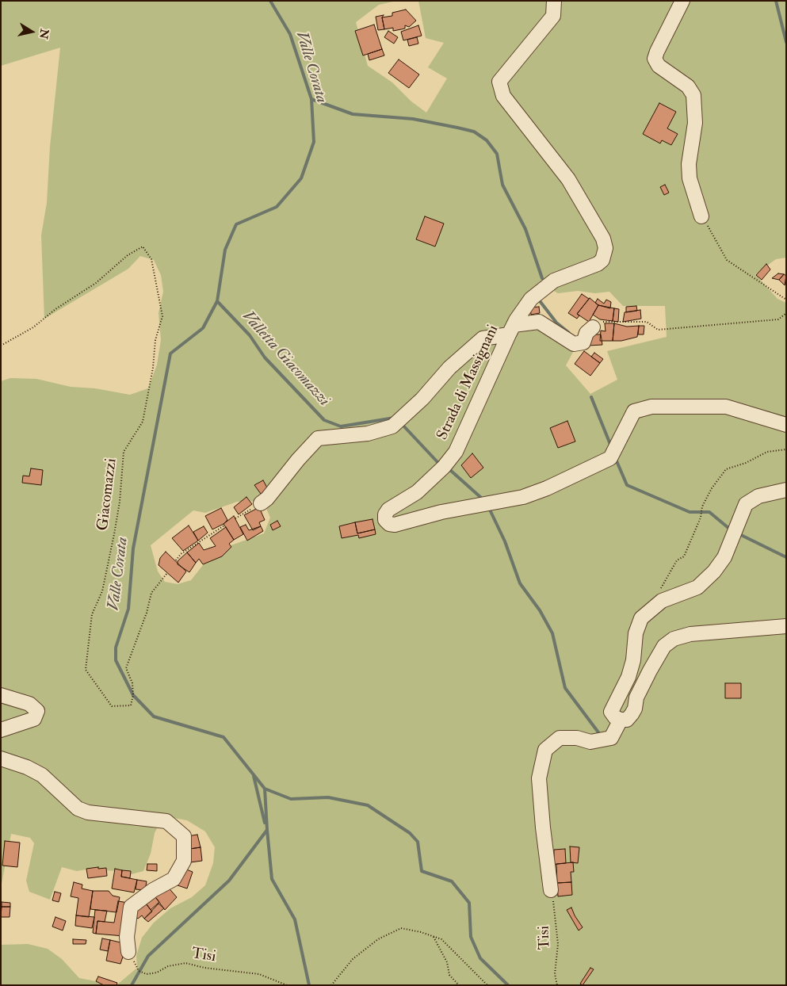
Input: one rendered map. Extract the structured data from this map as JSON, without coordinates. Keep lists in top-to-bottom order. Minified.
{"streets":{"street":["Strada di Massignani"],"path":["Giacomazzi","Tisi"]},"water":["Valle Corata","Valletta Giacomazzi"],"north":"right"}
